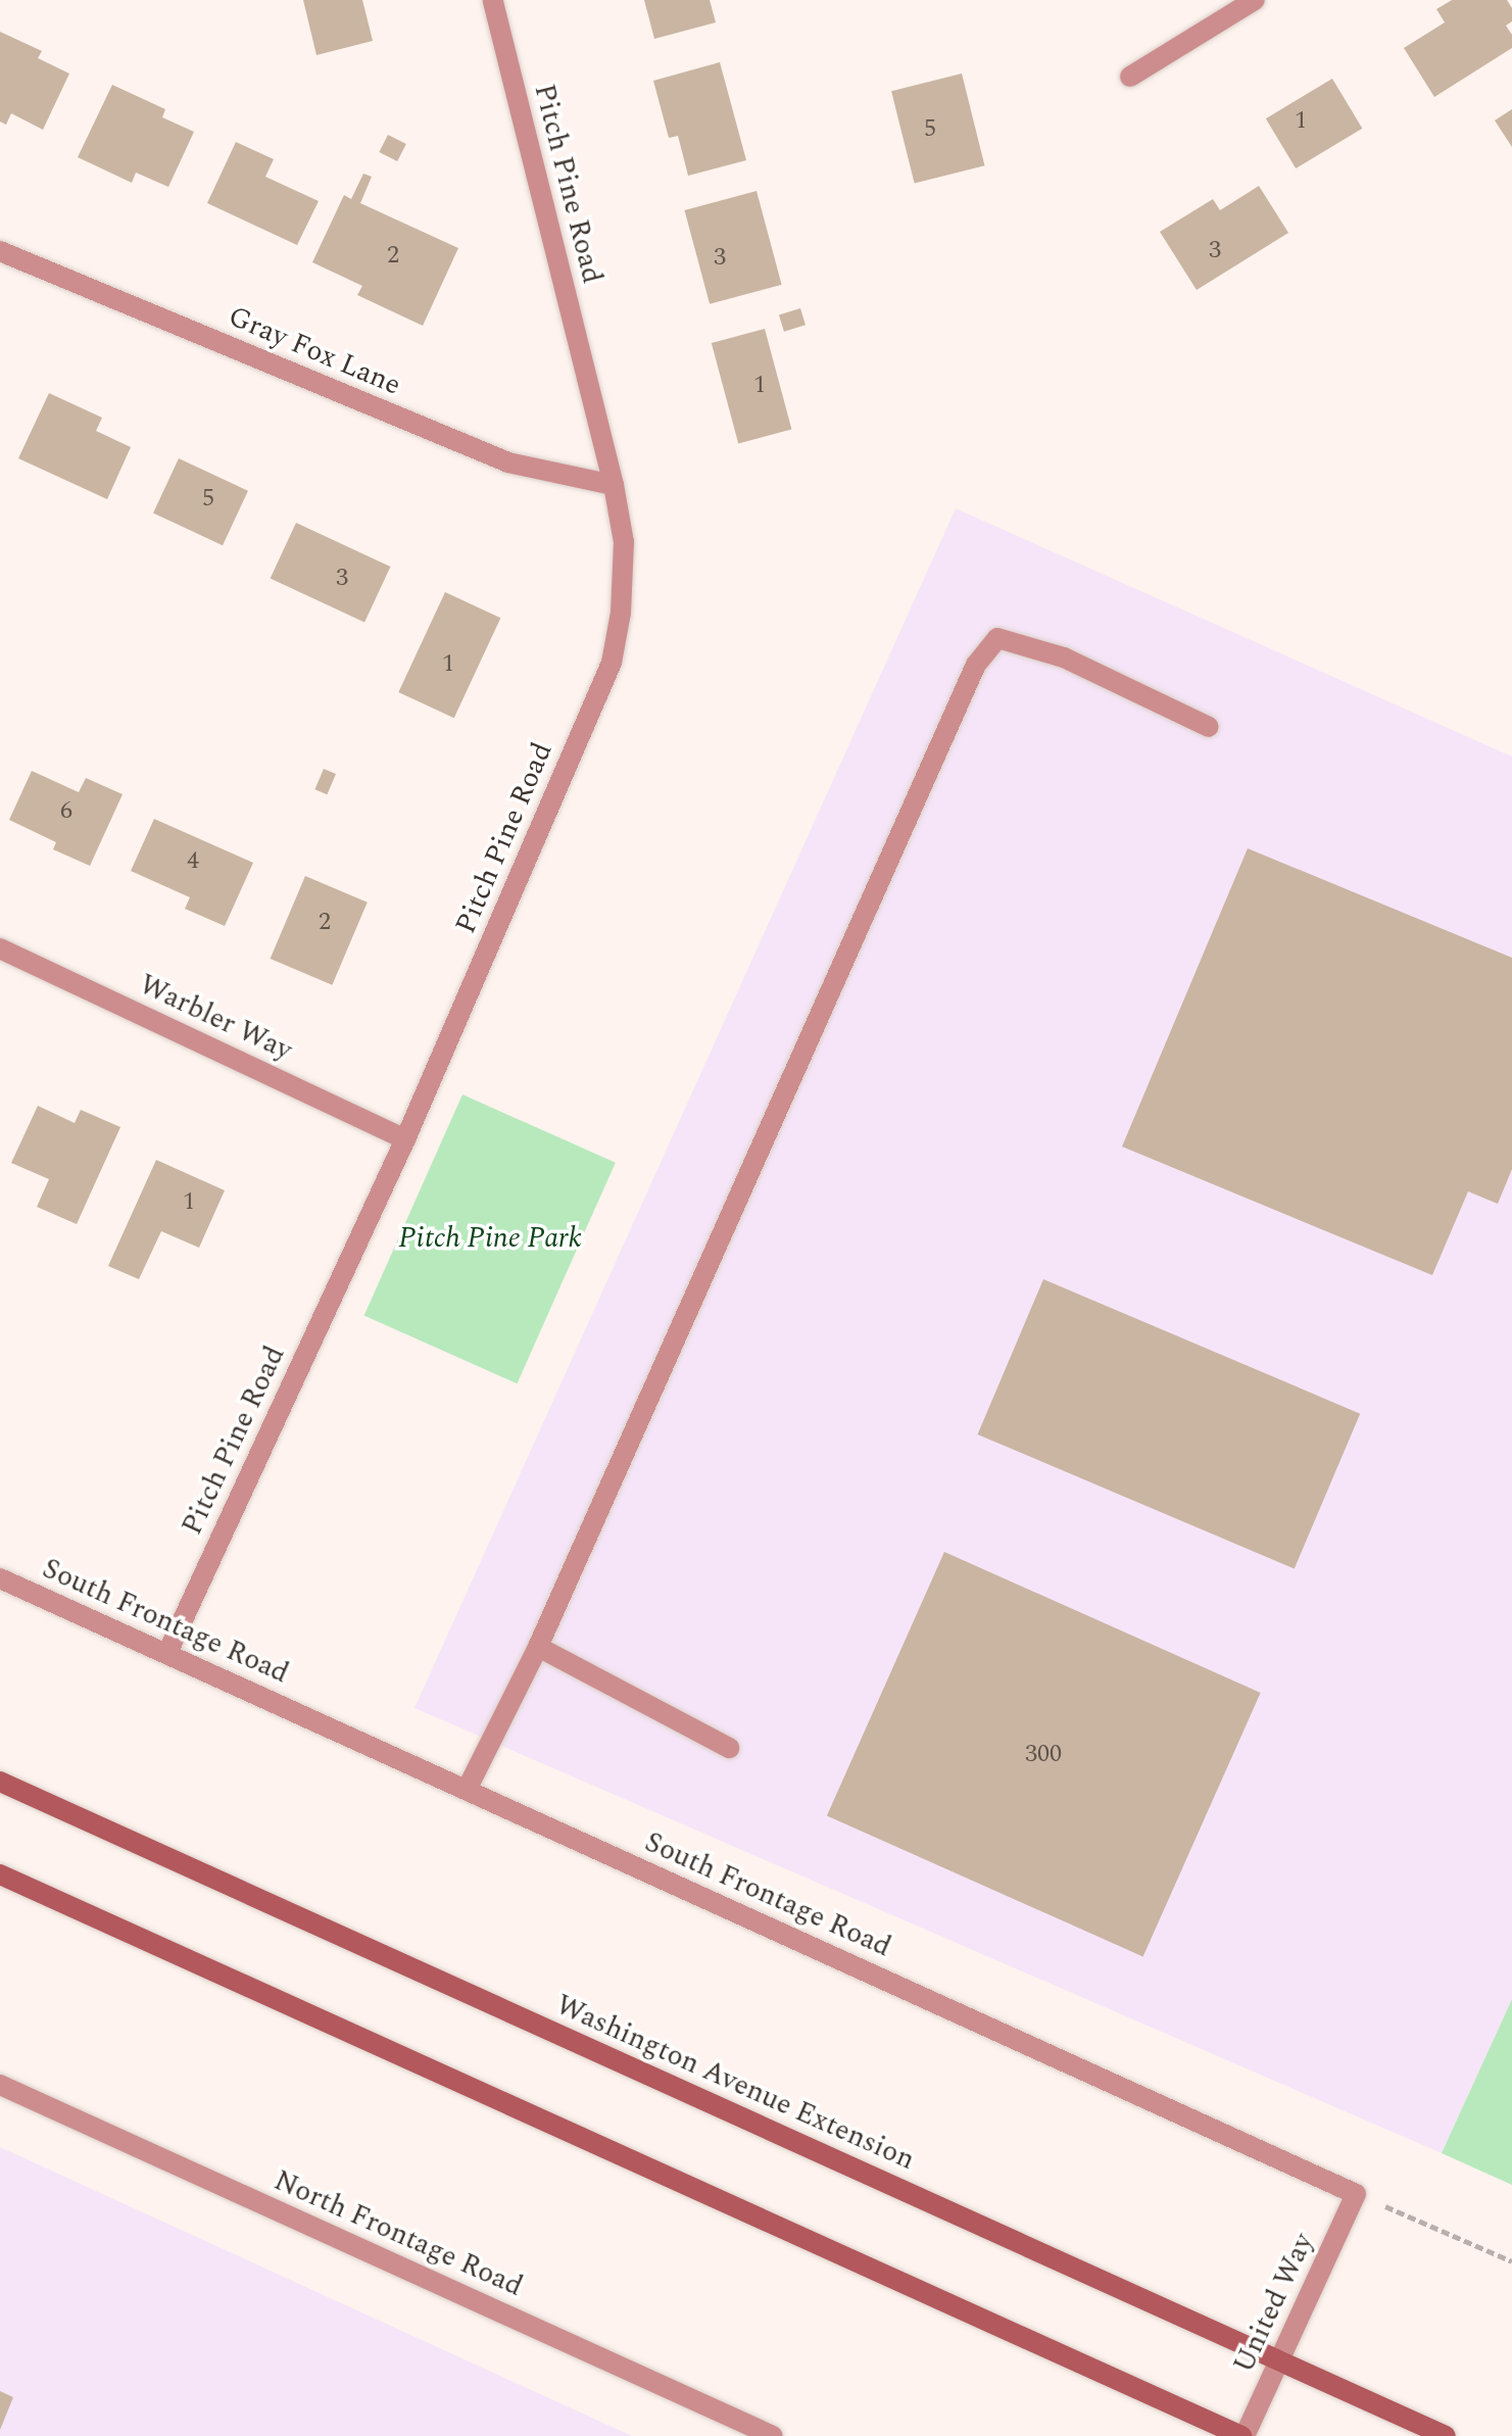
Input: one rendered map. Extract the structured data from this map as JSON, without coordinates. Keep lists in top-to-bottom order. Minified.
{"streets":{"main road":["Washington Avenue Extension"],"street":["Pitch Pine Road","Gray Fox Lane","Warbler Way","South Frontage Road","North Frontage Road","United Way"]},"crossings":[["Pitch Pine Road","Gray Fox Lane"],["Pitch Pine Road","Warbler Way"],["Pitch Pine Road","South Frontage Road"],["South Frontage Road","United Way"],["Washington Avenue Extension","United Way"]],"parks":["Pitch Pine Park"],"house_numbers":["1","5","3","2","3","1","5","3","1","6","4","2","1","300"]}
